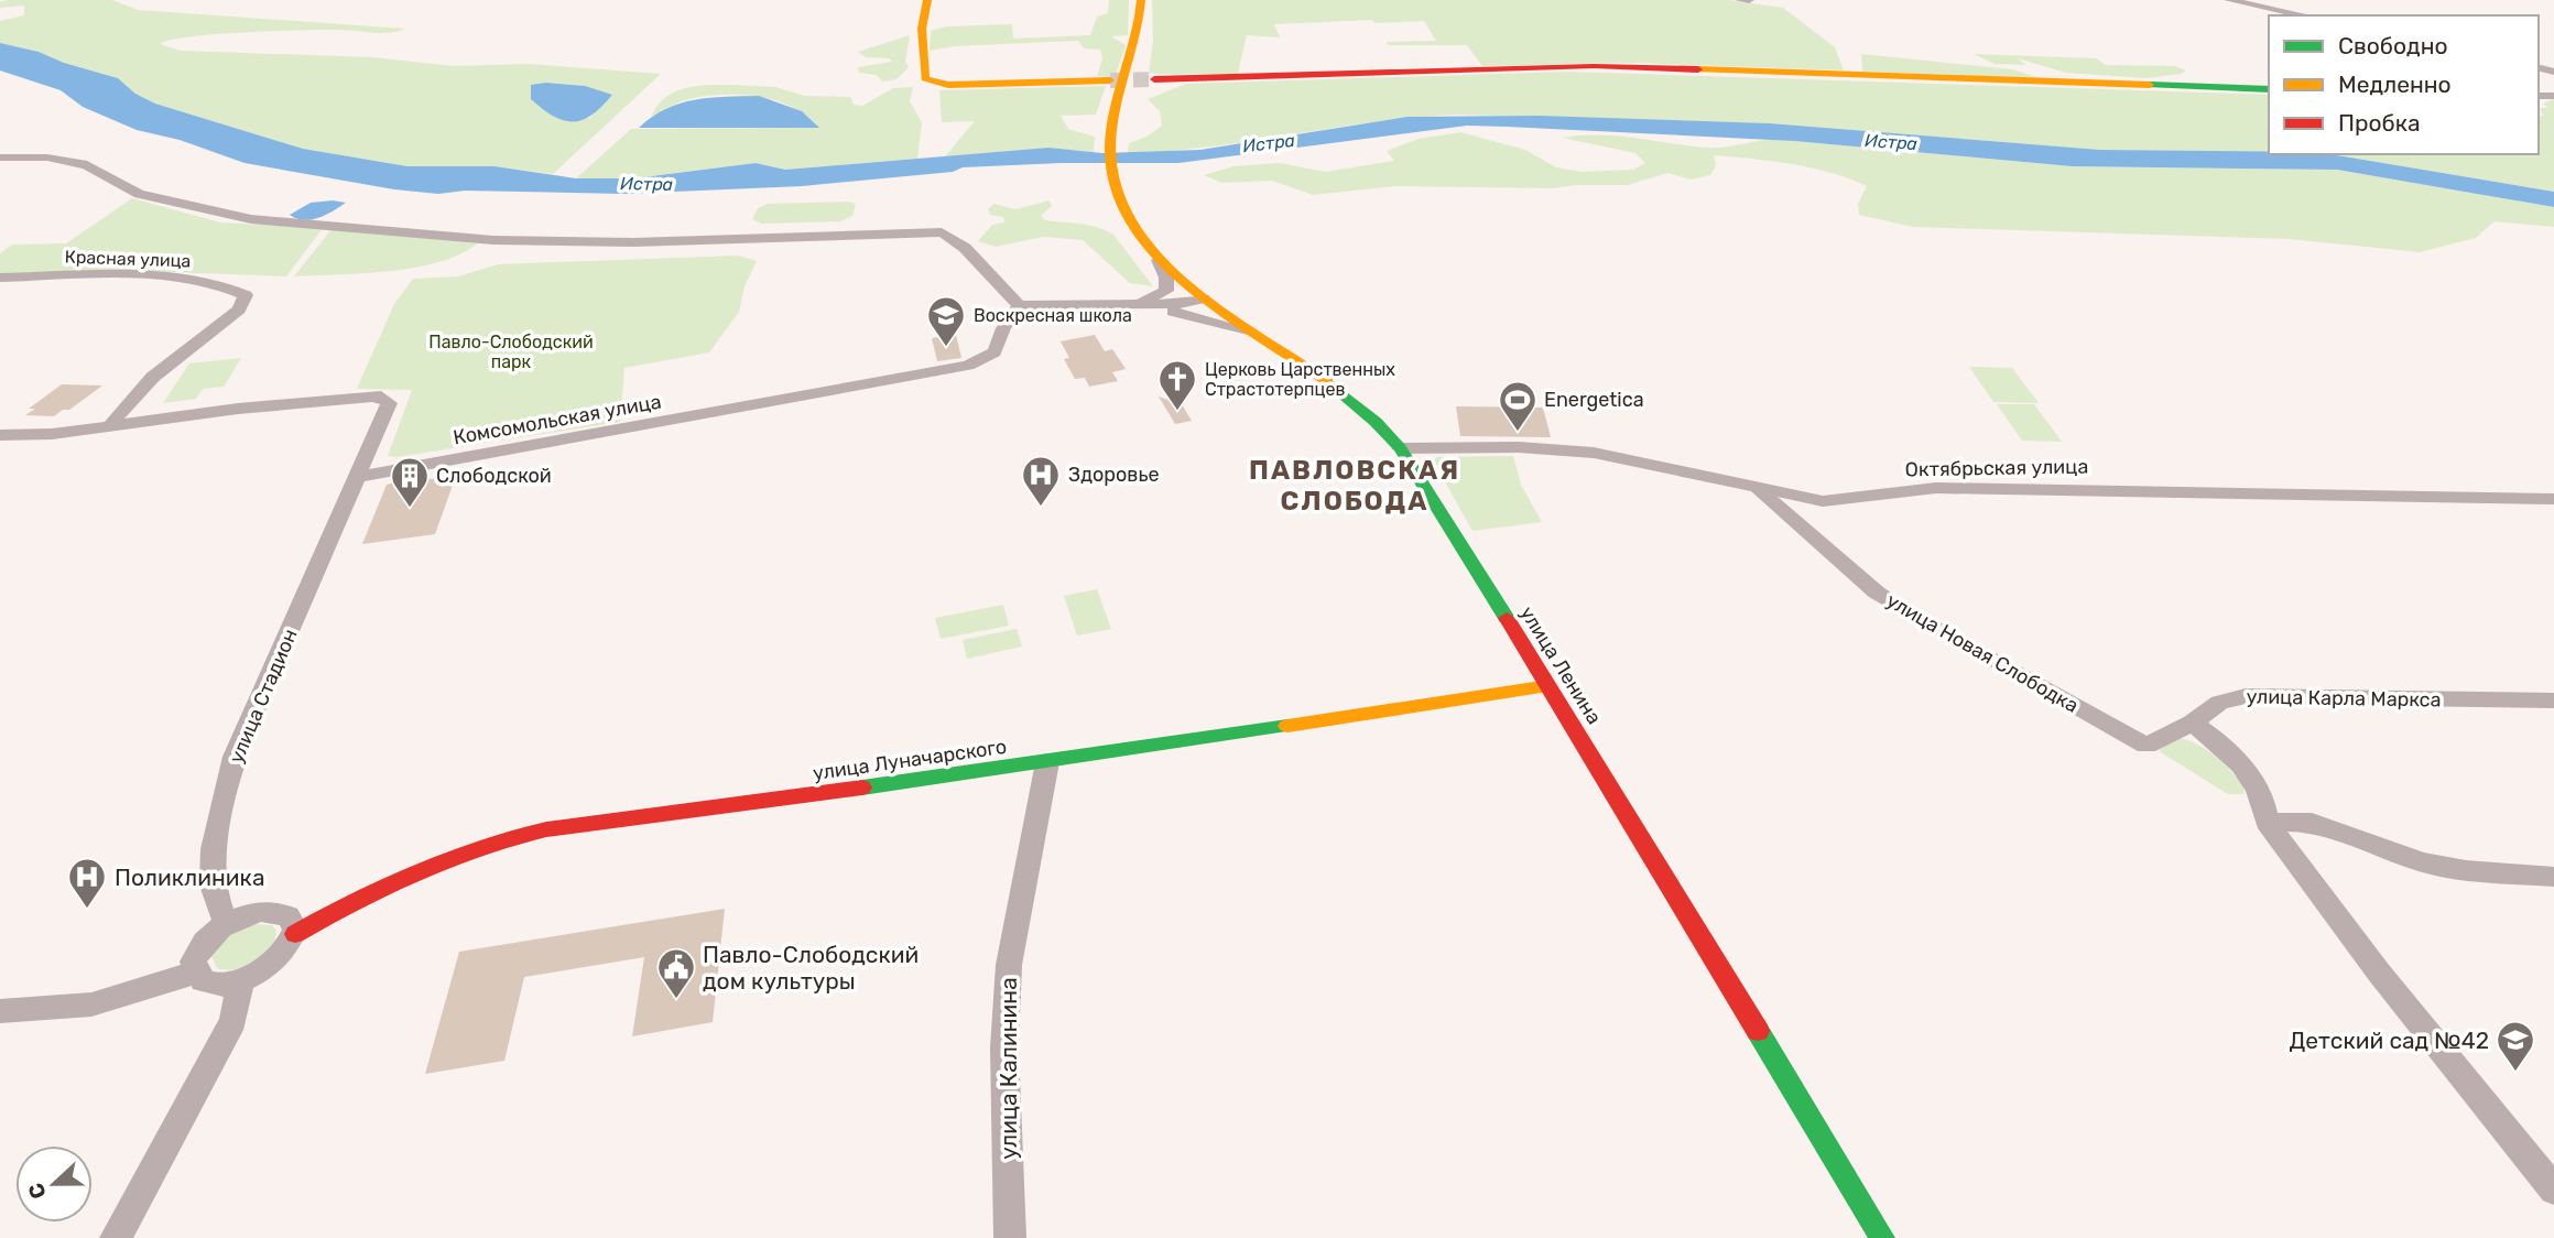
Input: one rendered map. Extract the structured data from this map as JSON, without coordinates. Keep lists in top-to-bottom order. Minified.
{"streets":{"street":["Красная улица","Комсомольская улица","Октябрьская улица","улица Новая Слободка","улица Ленина","улица Стадион","улица Карла Маркса","улица Луначарского","улица Калинина"]},"crossings":[["Комсомольская улица","улица Стадион"],["Октябрьская улица","улица Новая Слободка"],["Октябрьская улица","улица Ленина"],["улица Новая Слободка","улица Карла Маркса"],["улица Ленина","улица Луначарского"],["улица Луначарского","улица Калинина"]],"districts":["ПАВЛОВСКАЯ СЛОБОДА"],"water":["Истра"],"parks":["Павло-Слободский парк"],"places":{"school or university":["Воскресная школа","Детский сад №42"],"church":["Церковь Царственных Страстотерпцев"],"sports":["Energetica"],"hospital":["Здоровье","Поликлиника"],"building":["Слободской"],"public building":["Павло-Слободский дом культуры"]},"legend":["Свободно","Медленно","Пробка"],"north":"left"}
